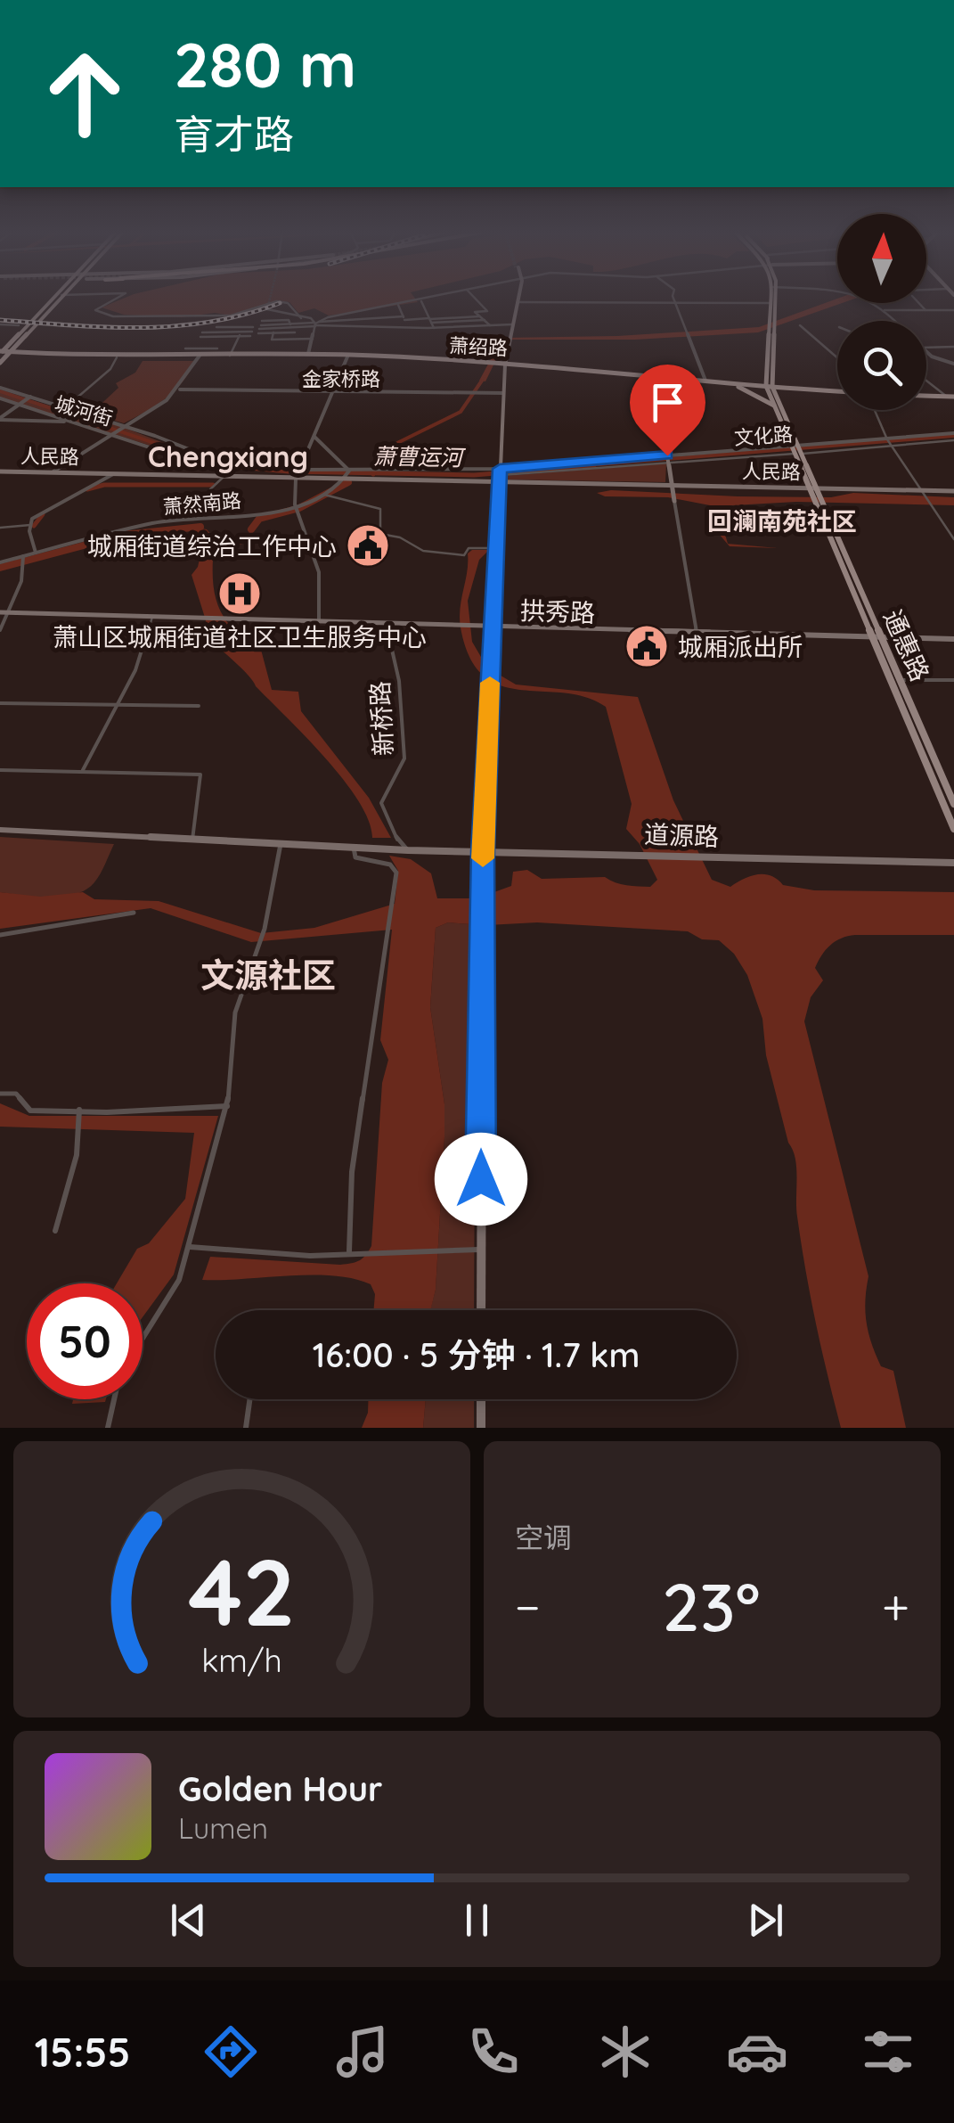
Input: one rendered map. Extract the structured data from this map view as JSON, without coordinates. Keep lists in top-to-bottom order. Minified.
{"streets":{"main road":["人民路","拱秀路","通惠路","道源路"],"street":["金家桥路","城河街","文化路","萧然南路","新桥路"]},"crossings":[["文化路","人民路"],["文化路","萧然南路"],["人民路","萧然南路"],["拱秀路","通惠路"],["拱秀路","新桥路"],["新桥路","道源路"]],"districts":["Chengxiang","回澜南苑社区","文源社区"],"water":["萧曹运河"],"places":{"public building":["城厢街道综治工作中心","城厢派出所"],"hospital":["萧山区城厢街道社区卫生服务中心"]},"north":"top","page":{"turn":["280 m","育才路"],"limit":"50","trip":"16:00 · 5 分钟 · 1.7 km","tile":"空调","heat":["−","23°","+"],"song":["Golden Hour","Lumen"],"tabs":"15:55","gauge":["42","km/h"]}}
